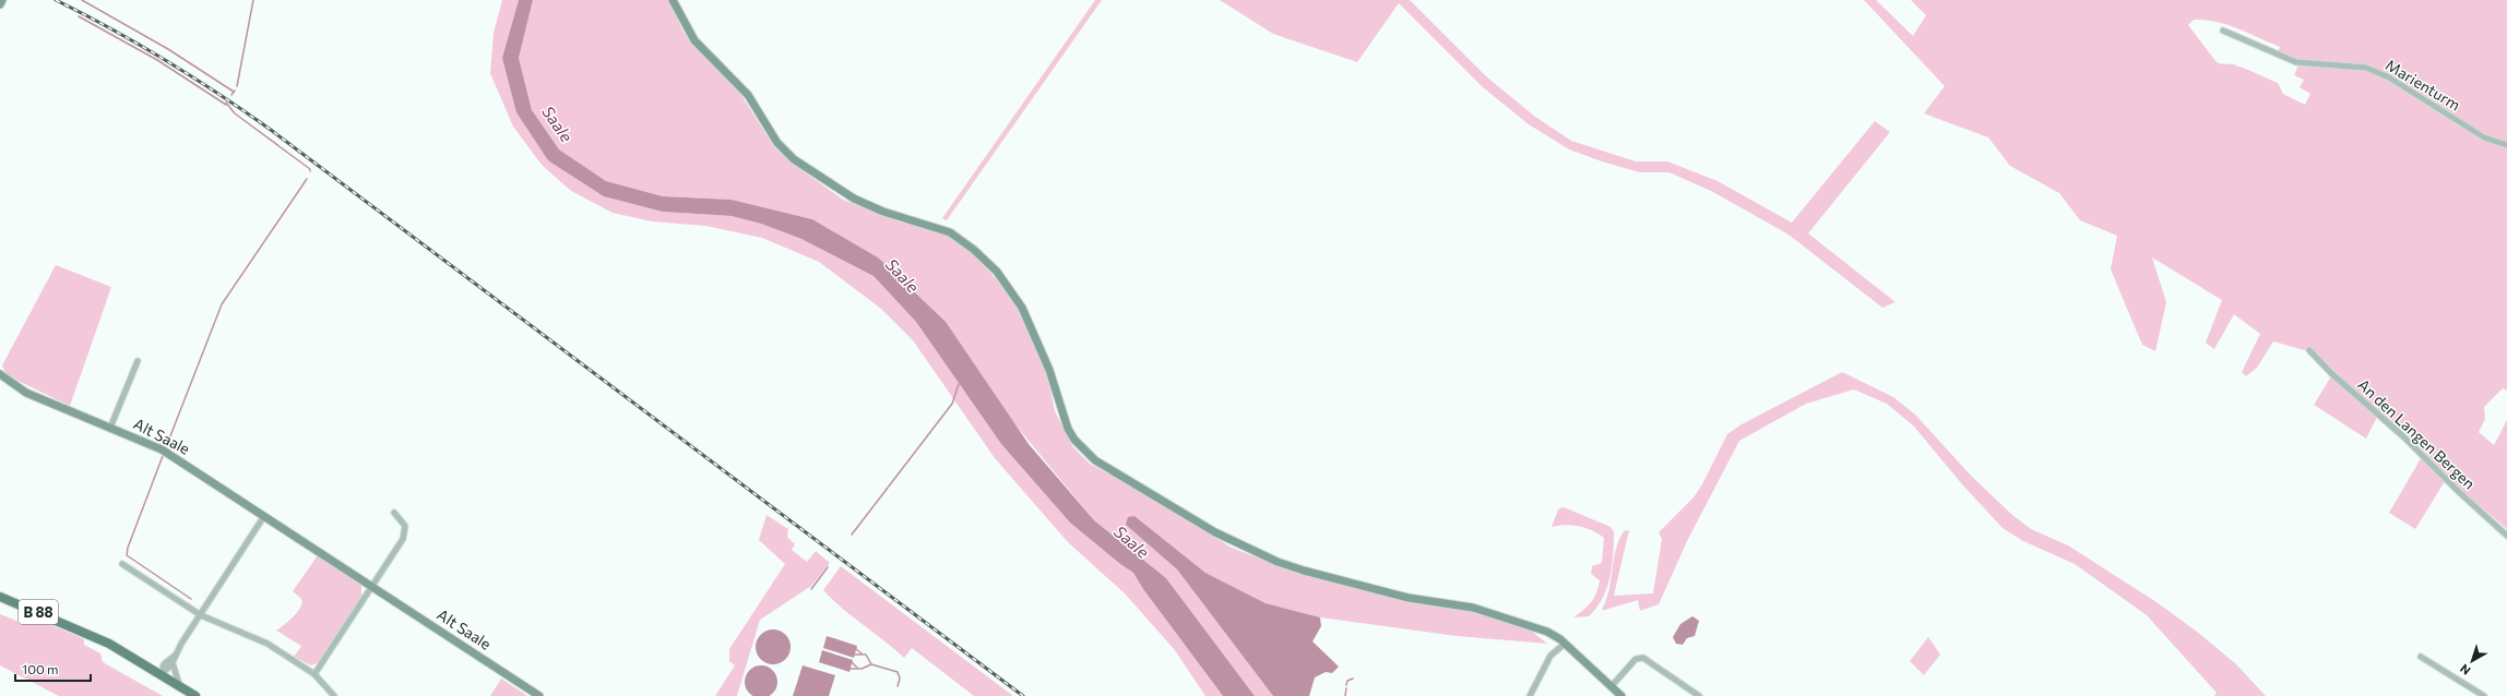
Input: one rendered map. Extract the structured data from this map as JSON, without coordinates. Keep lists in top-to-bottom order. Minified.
{"streets":{"main road":["Alt Saale","B 88"],"street":["Marienturm","An den Langen Bergen"]},"water":["Saale"],"scale_bar":"100 m","north":"bottom left"}
